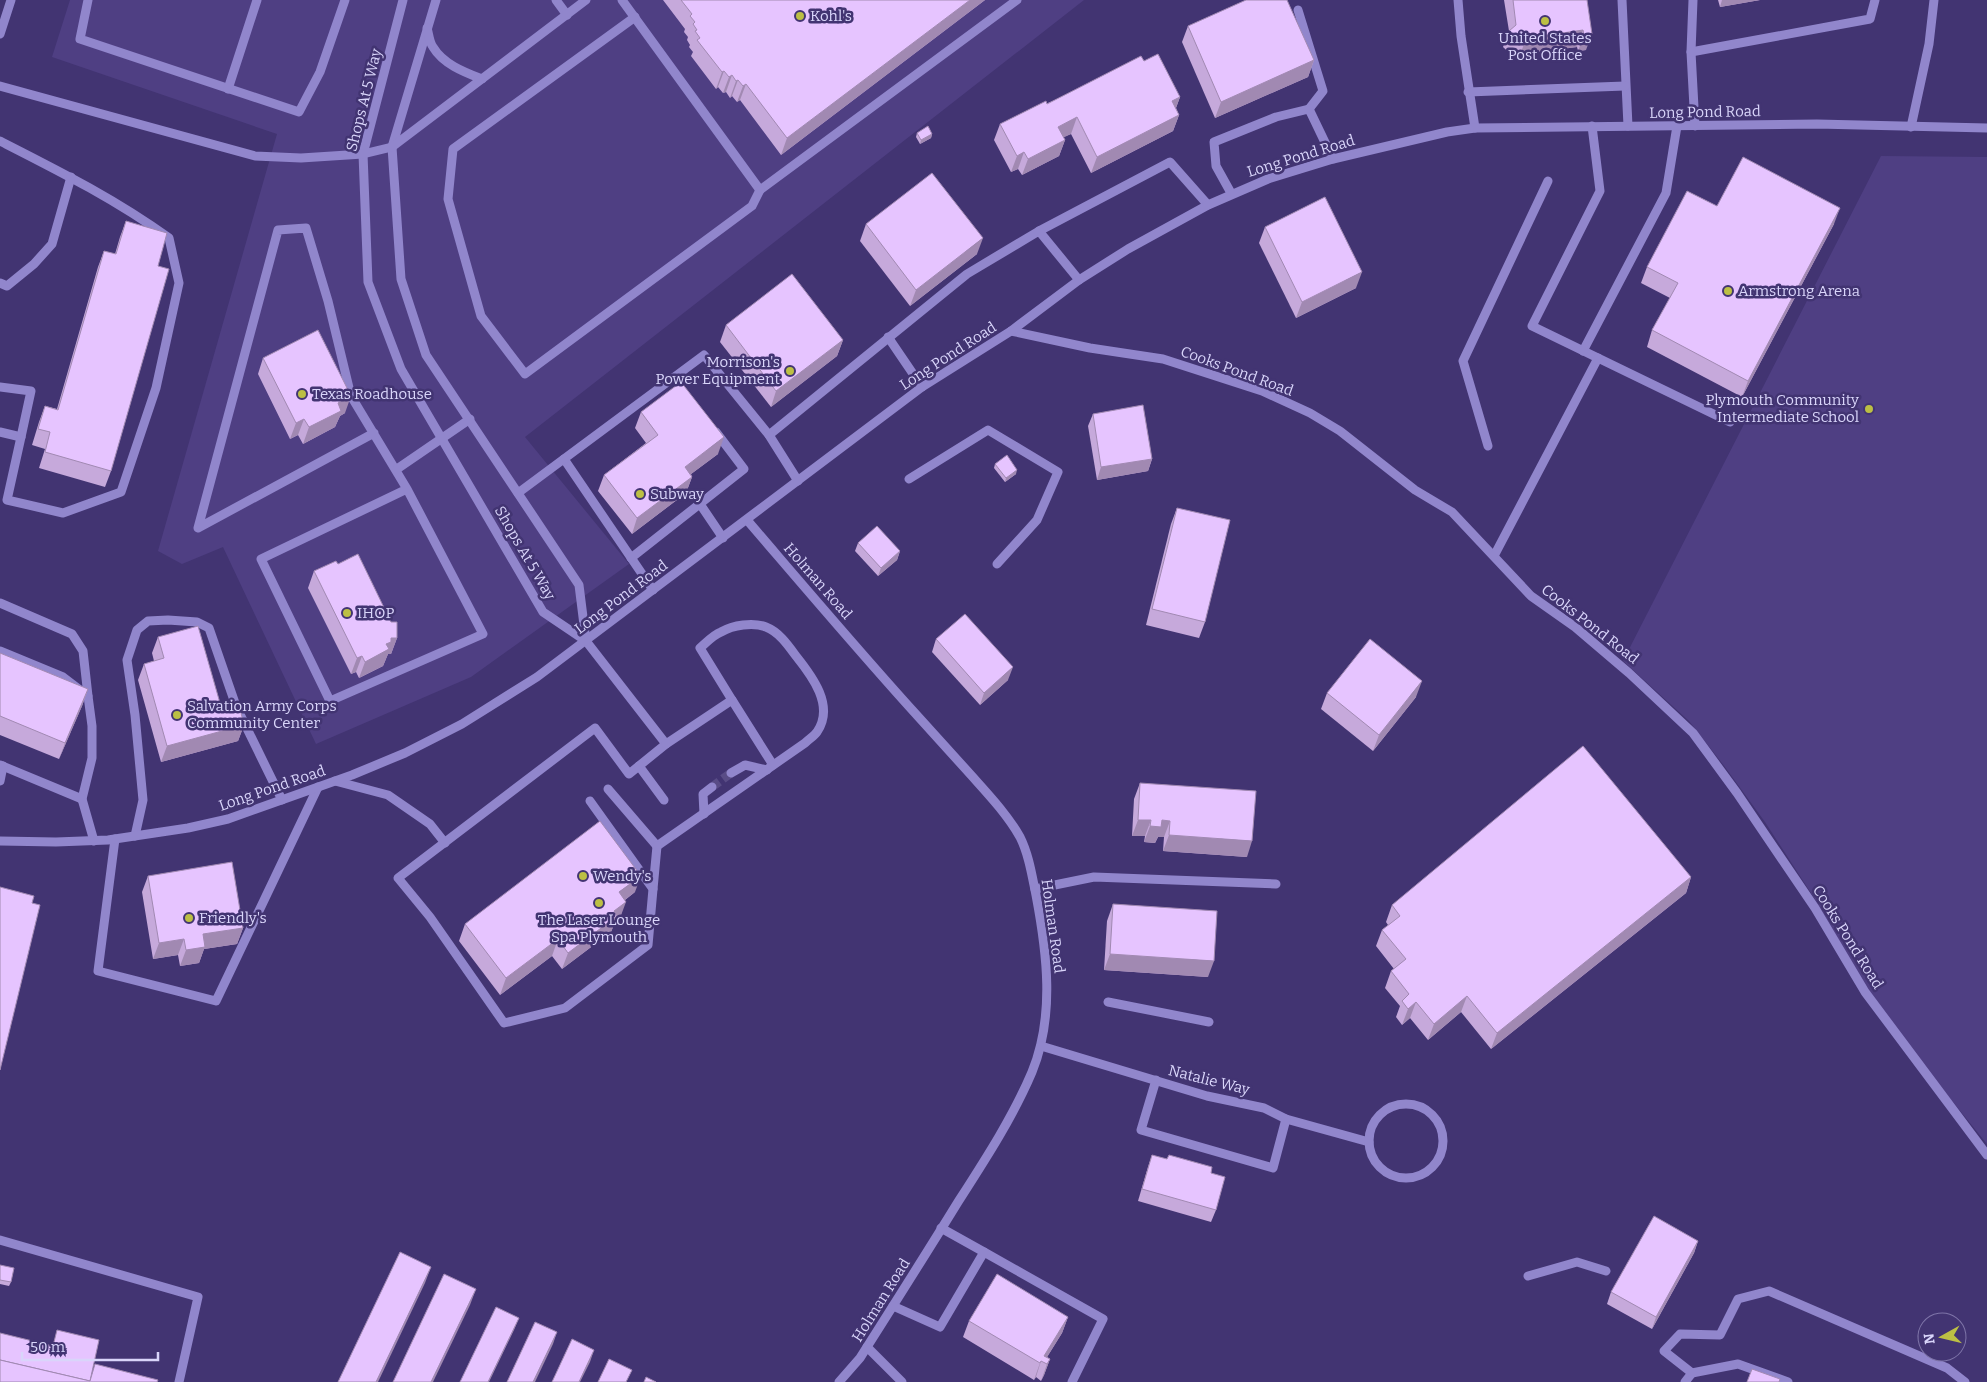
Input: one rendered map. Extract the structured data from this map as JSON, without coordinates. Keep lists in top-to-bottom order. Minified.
{"streets":{"street":["Shops At 5 Way","Long Pond Road","Cooks Pond Road","Holman Road","Natalie Way"]},"crossings":[["Shops At 5 Way","Long Pond Road"],["Long Pond Road","Cooks Pond Road"],["Long Pond Road","Holman Road"],["Holman Road","Natalie Way"]],"places":["Kohl's","United States Post Office","Armstrong Arena","Morrison's Power Equipment","Texas Roadhouse","Plymouth Community Intermediate School","Subway","IHOP","Salvation Army Corps Community Center","Wendy's","The Laser Lounge Spa Plymouth","Friendly's"],"scale_bar":"50 m","north":"left"}
